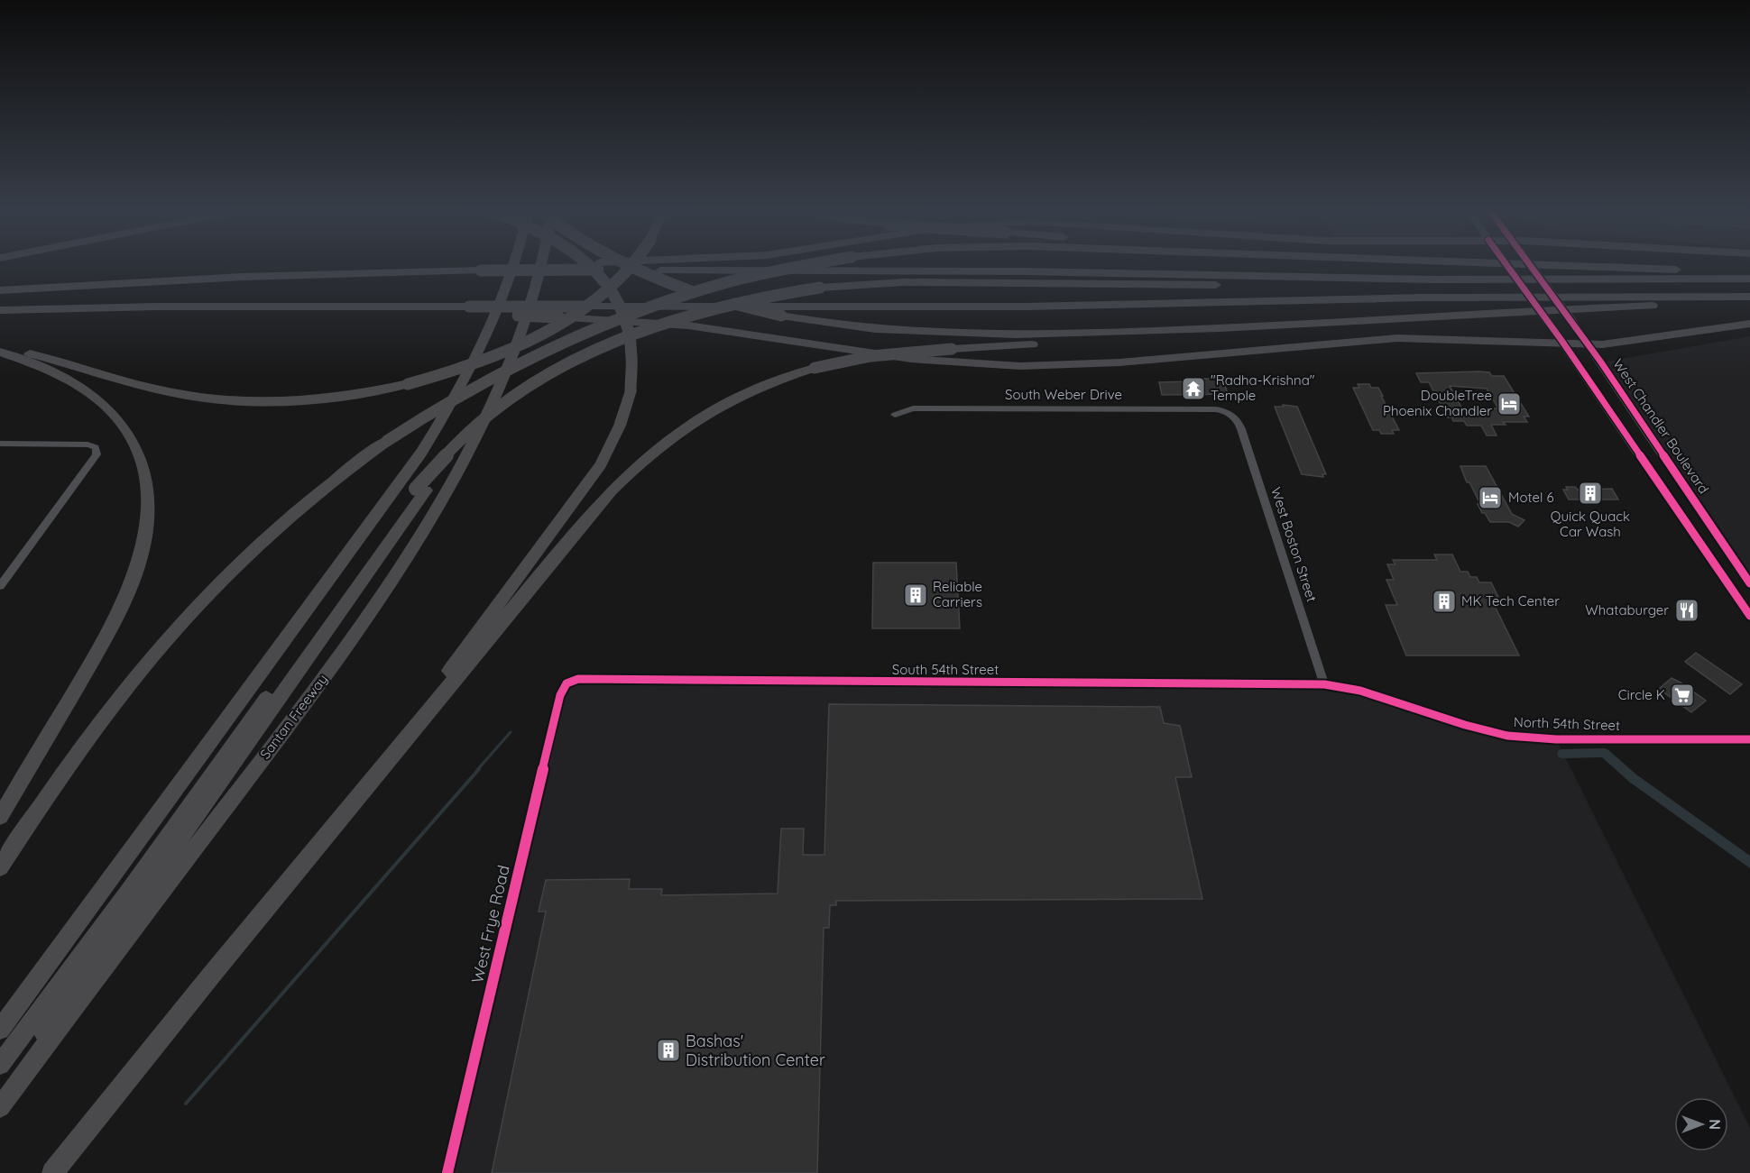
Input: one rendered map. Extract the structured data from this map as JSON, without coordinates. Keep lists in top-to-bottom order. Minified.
{"streets":{"highway":["Santan Freeway"],"main road":["West Chandler Boulevard"],"street":["South Weber Drive","West Boston Street","South 54th Street","North 54th Street","West Frye Road"]},"crossings":[["South Weber Drive","West Boston Street"],["West Boston Street","South 54th Street"],["West Boston Street","North 54th Street"],["South 54th Street","North 54th Street"],["South 54th Street","West Frye Road"]],"places":{"temple":["\"Radha-Krishna\" Temple"],"hotel":["DoubleTree Phoenix Chandler","Motel 6"],"building":["Quick Quack Car Wash","Reliable Carriers","MK Tech Center","Bashas' Distribution Center"],"restaurant":["Whataburger"],"supermarket":["Circle K"]},"north":"right"}
